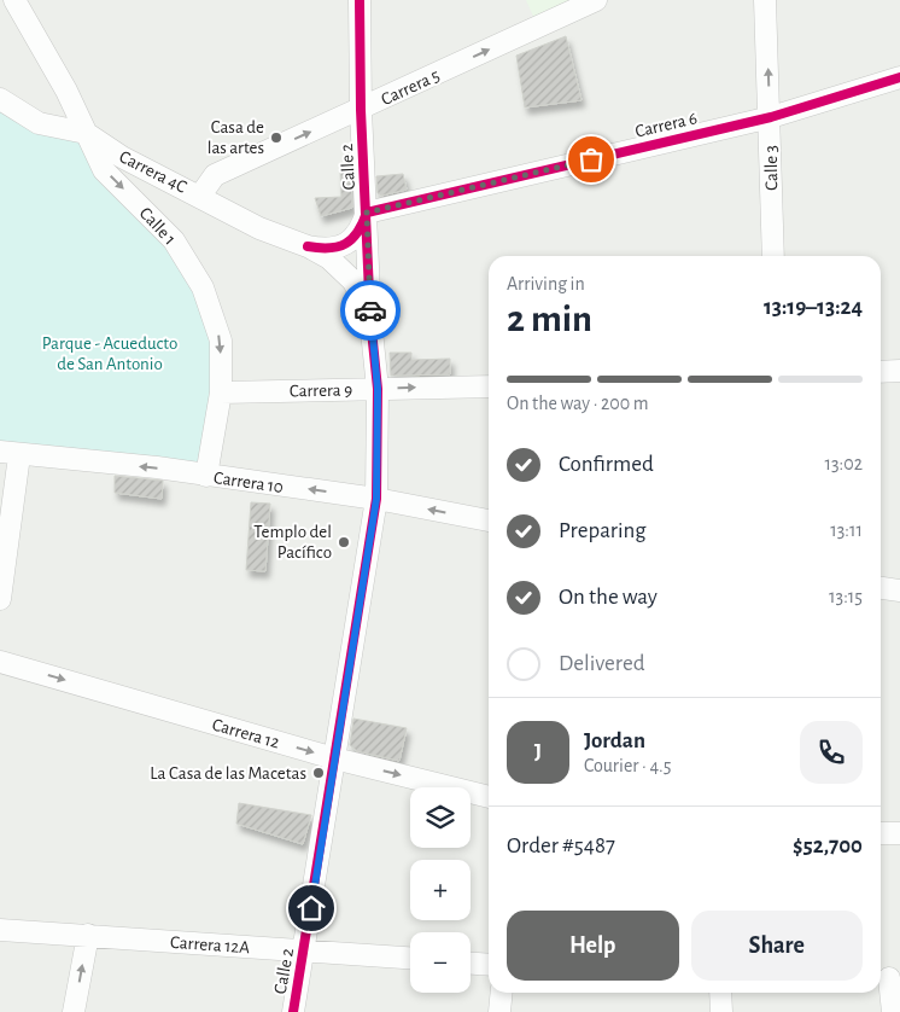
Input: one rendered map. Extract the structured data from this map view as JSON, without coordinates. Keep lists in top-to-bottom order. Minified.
{"streets":{"street":["Carrera 5","Carrera 6","Calle 2","Calle 3","Carrera 4C","Calle 1","Carrera 9","Carrera 10","Carrera 12","Carrera 12A"]},"crossings":[["Carrera 5","Calle 2"],["Carrera 5","Carrera 4C"],["Carrera 6","Calle 2"],["Carrera 6","Calle 3"],["Carrera 6","Carrera 4C"],["Calle 2","Carrera 4C"],["Calle 2","Carrera 9"],["Calle 2","Carrera 10"],["Calle 2","Carrera 12"],["Calle 2","Carrera 12A"],["Carrera 4C","Calle 1"],["Calle 1","Carrera 9"],["Calle 1","Carrera 10"]],"one_way":["Carrera 5","Calle 3","Calle 1","Carrera 9","Carrera 10","Carrera 12"],"parks":["Parque - Acueducto de San Antonio"],"places":["Casa de las artes","Templo del Pacífico","La Casa de las Macetas"],"page":{"heading":["2 min","Arriving in","13:19–13:24"],"panel":["Jordan","Courier · 4.5","Order #5487","$52,700"],"bar":"On the way · 200 m","list":[["Confirmed","13:02"],["Preparing","13:11"],["On the way","13:15"],"Delivered"],"round":"J","map_buttons":["+","−"],"buttons":["Help","Share"]}}
